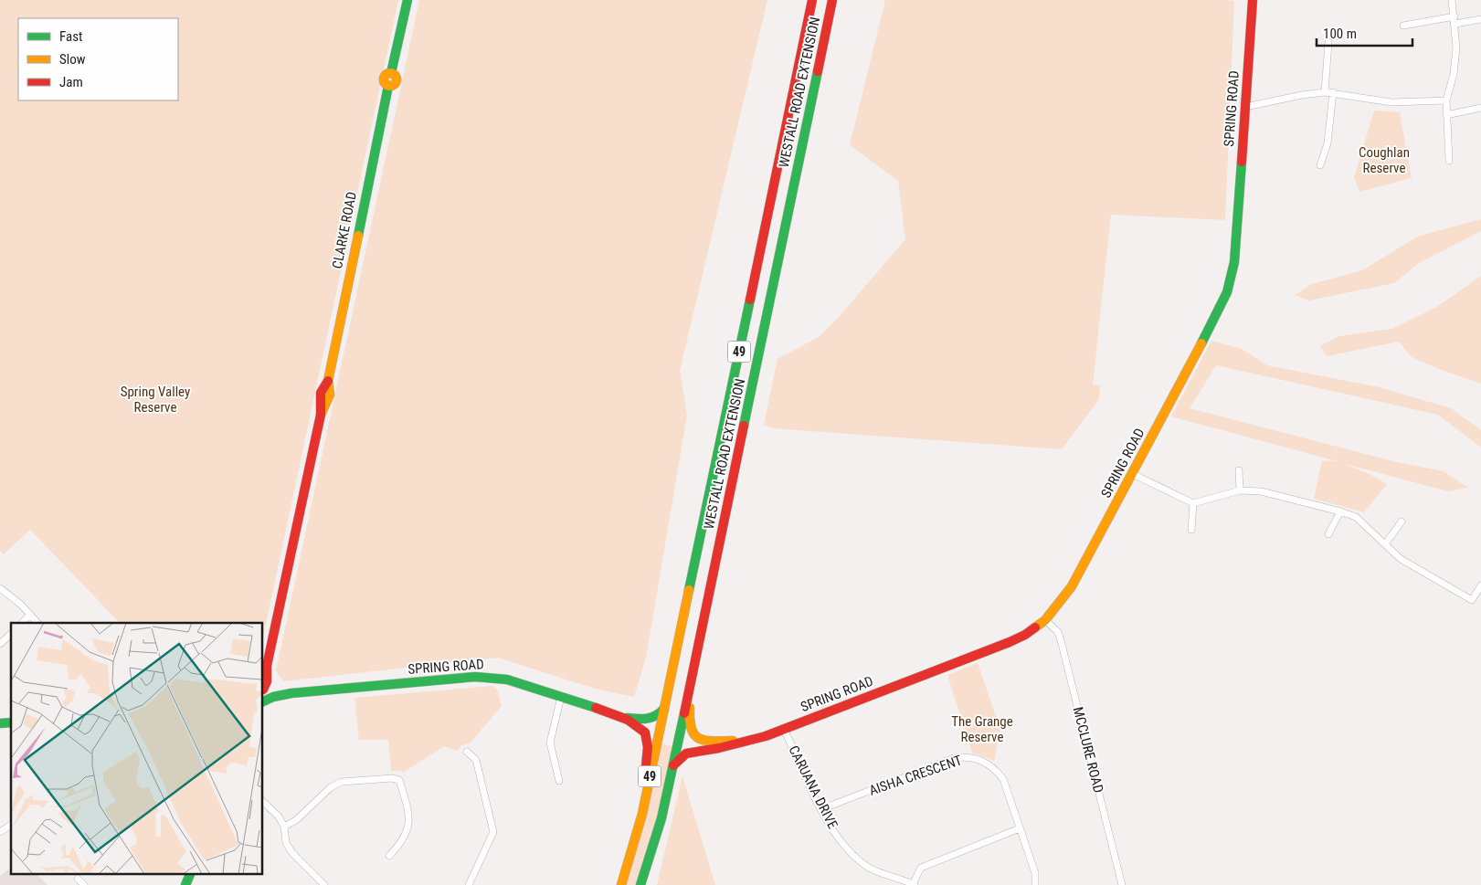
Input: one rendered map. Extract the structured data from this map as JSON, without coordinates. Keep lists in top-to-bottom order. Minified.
{"streets":{"main road":["WESTALL ROAD EXTENSION","SPRING ROAD","CLARKE ROAD","49"],"street":["MCCLURE ROAD","AISHA CRESCENT","CARUANA DRIVE"]},"crossings":[["WESTALL ROAD EXTENSION","SPRING ROAD"],["SPRING ROAD","CLARKE ROAD"],["SPRING ROAD","MCCLURE ROAD"],["SPRING ROAD","CARUANA DRIVE"],["AISHA CRESCENT","CARUANA DRIVE"]],"parks":["Coughlan Reserve","Spring Valley Reserve","The Grange Reserve"],"legend":["Fast","Slow","Jam"],"scale_bar":"100 m"}
